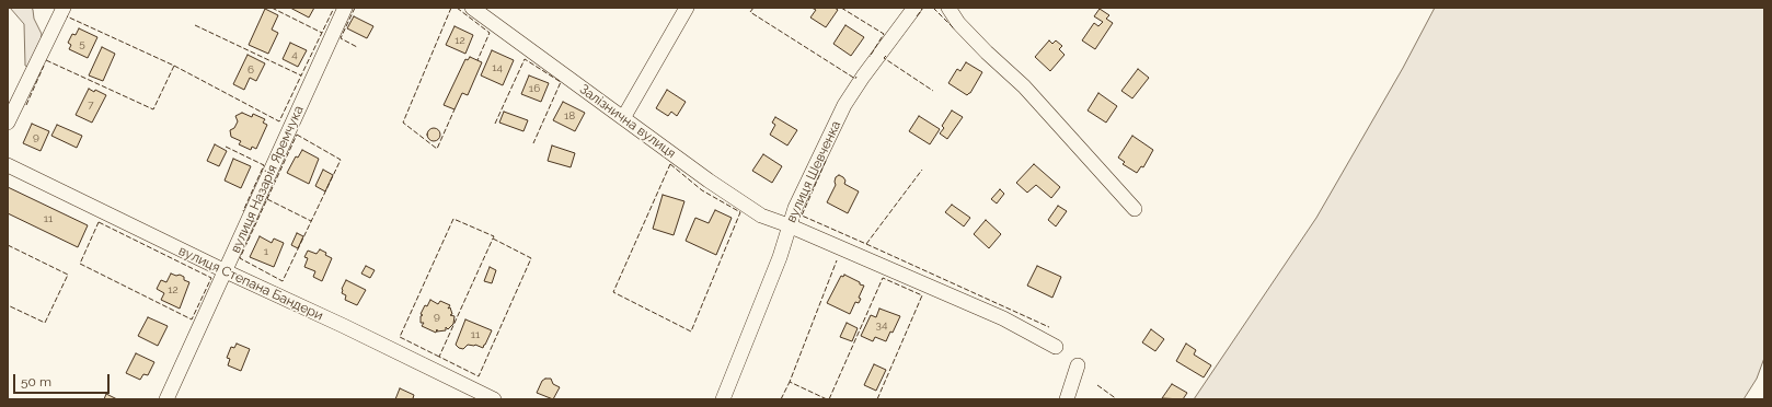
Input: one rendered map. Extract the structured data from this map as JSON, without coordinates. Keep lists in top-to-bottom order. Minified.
{"streets":{"street":["Залізнична вулиця","вулиця Шевченка","вулиця Назарія Яремчука","вулиця Степана Бандери"]},"crossings":[["Залізнична вулиця","вулиця Шевченка"],["вулиця Назарія Яремчука","вулиця Степана Бандери"]],"house_numbers":["12","5","4","14","6","16","7","18","9","11","1","12","9","34","11"],"scale_bar":"50 m"}
